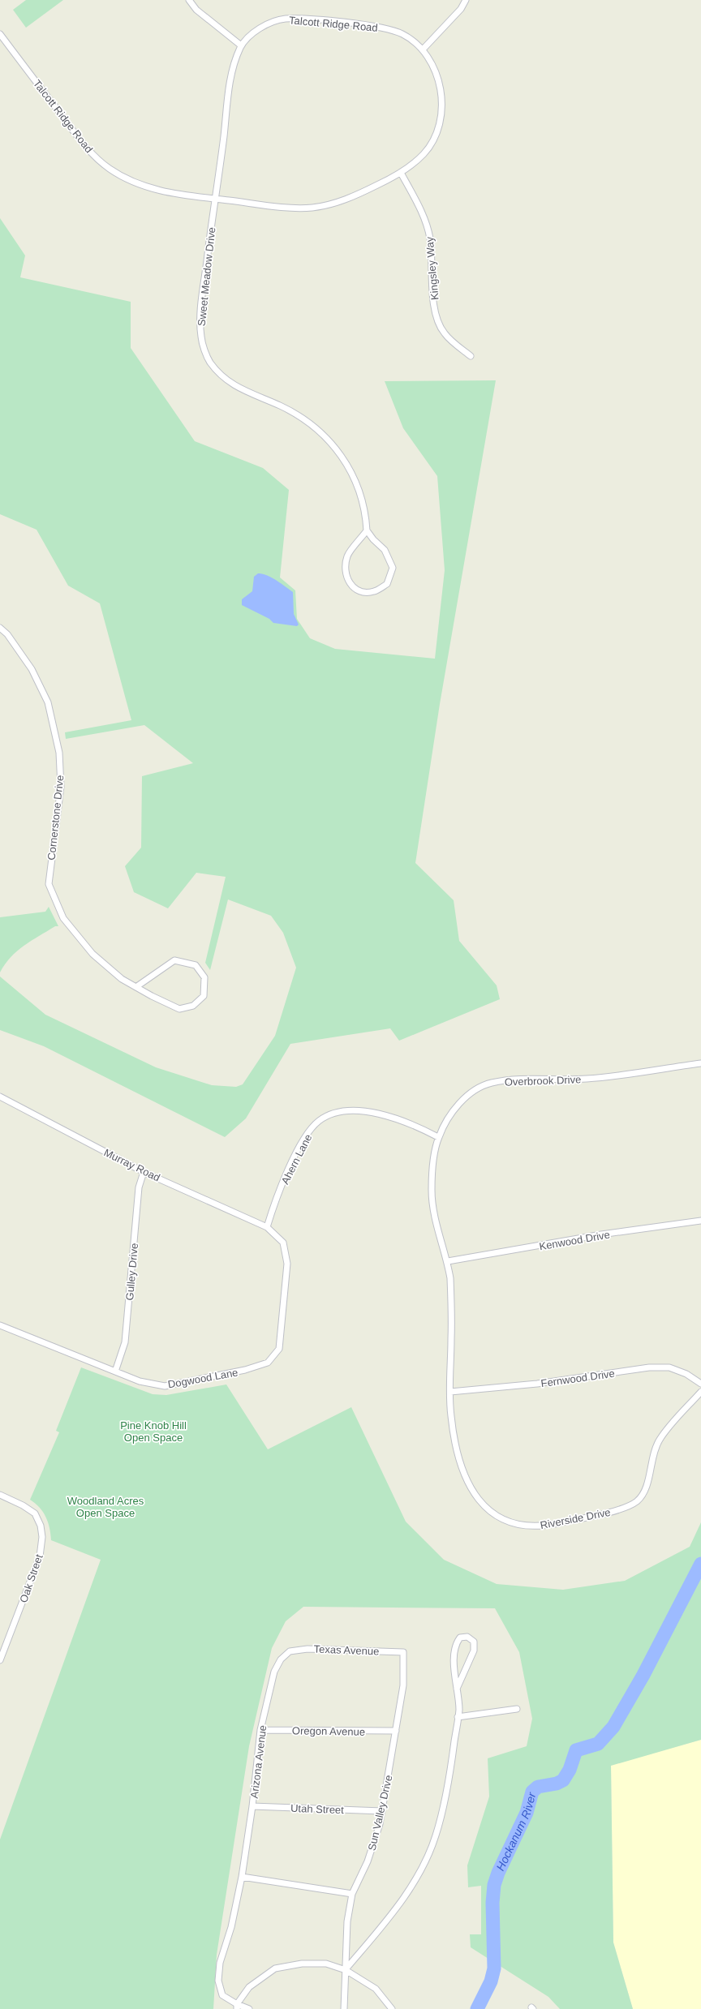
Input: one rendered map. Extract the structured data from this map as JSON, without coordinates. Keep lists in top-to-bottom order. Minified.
{"streets":{"street":["Talcott Ridge Road","Kingsley Way","Sweet Meadow Drive","Cornerstone Drive","Overbrook Drive","Ahern Lane","Murray Road","Kenwood Drive","Gulley Drive","Dogwood Lane","Fernwood Drive","Riverside Drive","Oak Street","Texas Avenue","Oregon Avenue","Arizona Avenue","Utah Street","Sun Valley Drive"]},"crossings":[["Talcott Ridge Road","Kingsley Way"],["Talcott Ridge Road","Sweet Meadow Drive"],["Overbrook Drive","Ahern Lane"],["Overbrook Drive","Kenwood Drive"],["Overbrook Drive","Riverside Drive"],["Ahern Lane","Murray Road"],["Ahern Lane","Dogwood Lane"],["Murray Road","Gulley Drive"],["Murray Road","Dogwood Lane"],["Kenwood Drive","Riverside Drive"],["Gulley Drive","Dogwood Lane"],["Fernwood Drive","Riverside Drive"],["Texas Avenue","Arizona Avenue"],["Texas Avenue","Sun Valley Drive"],["Oregon Avenue","Arizona Avenue"],["Oregon Avenue","Sun Valley Drive"],["Arizona Avenue","Utah Street"],["Utah Street","Sun Valley Drive"]],"water":["Hockanum River"],"parks":["Pine Knob Hill Open Space","Woodland Acres Open Space"]}
